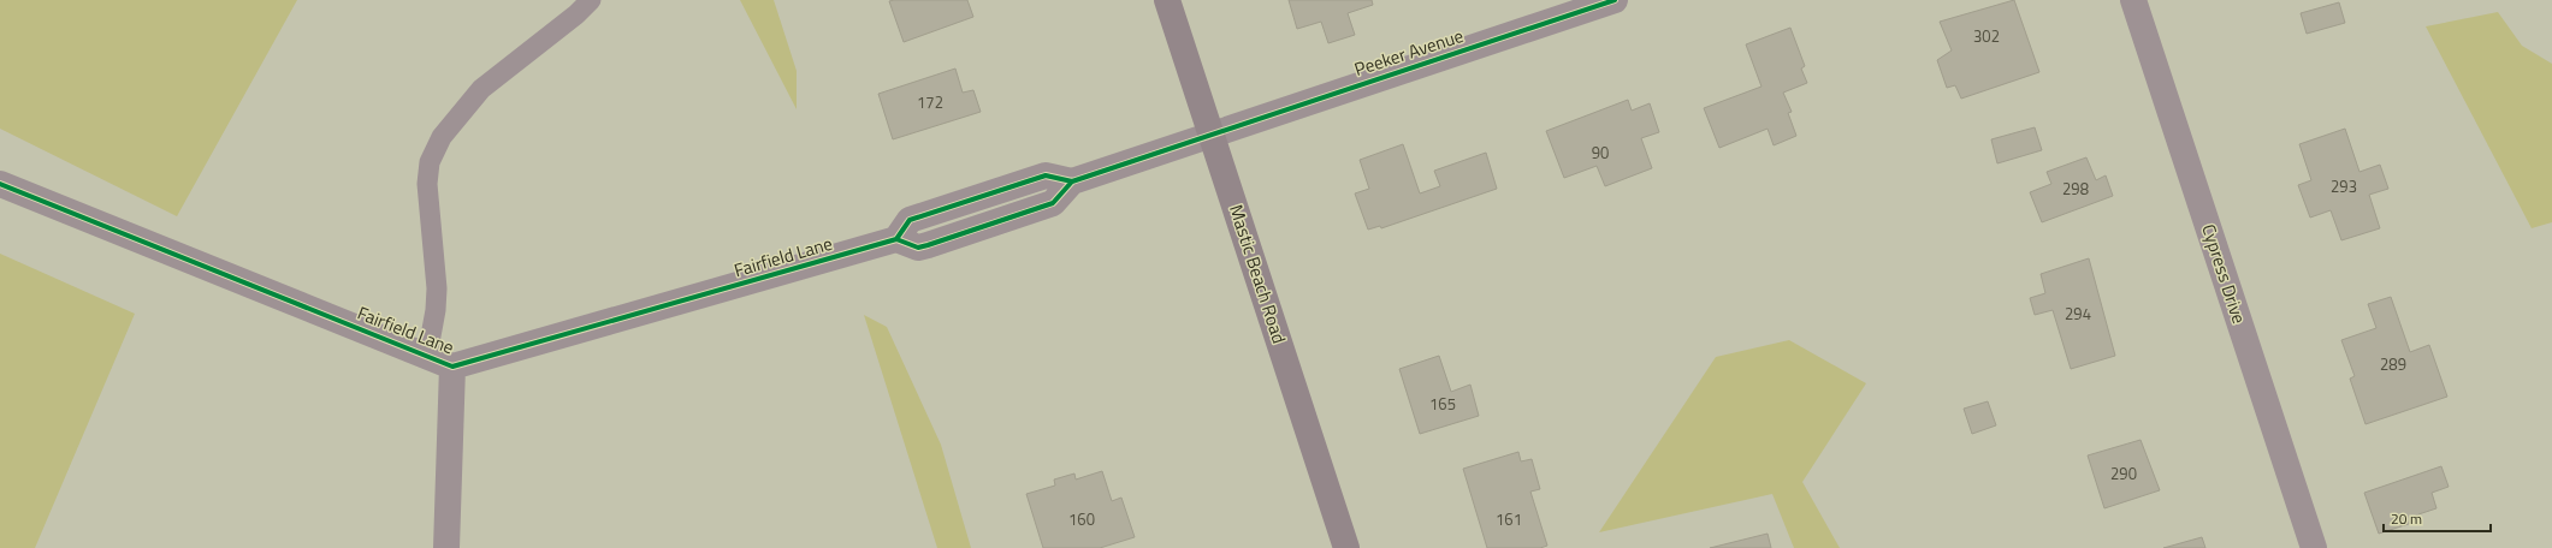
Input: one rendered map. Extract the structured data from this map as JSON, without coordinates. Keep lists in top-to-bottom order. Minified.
{"streets":{"street":["Peeker Avenue","Fairfield Lane","Mastic Beach Road","Cypress Drive"]},"crossings":[["Peeker Avenue","Fairfield Lane"],["Peeker Avenue","Mastic Beach Road"],["Fairfield Lane","Mastic Beach Road"]],"house_numbers":["302","172","90","293","298","294","289","165","290","160","161"],"scale_bar":"20 m"}
